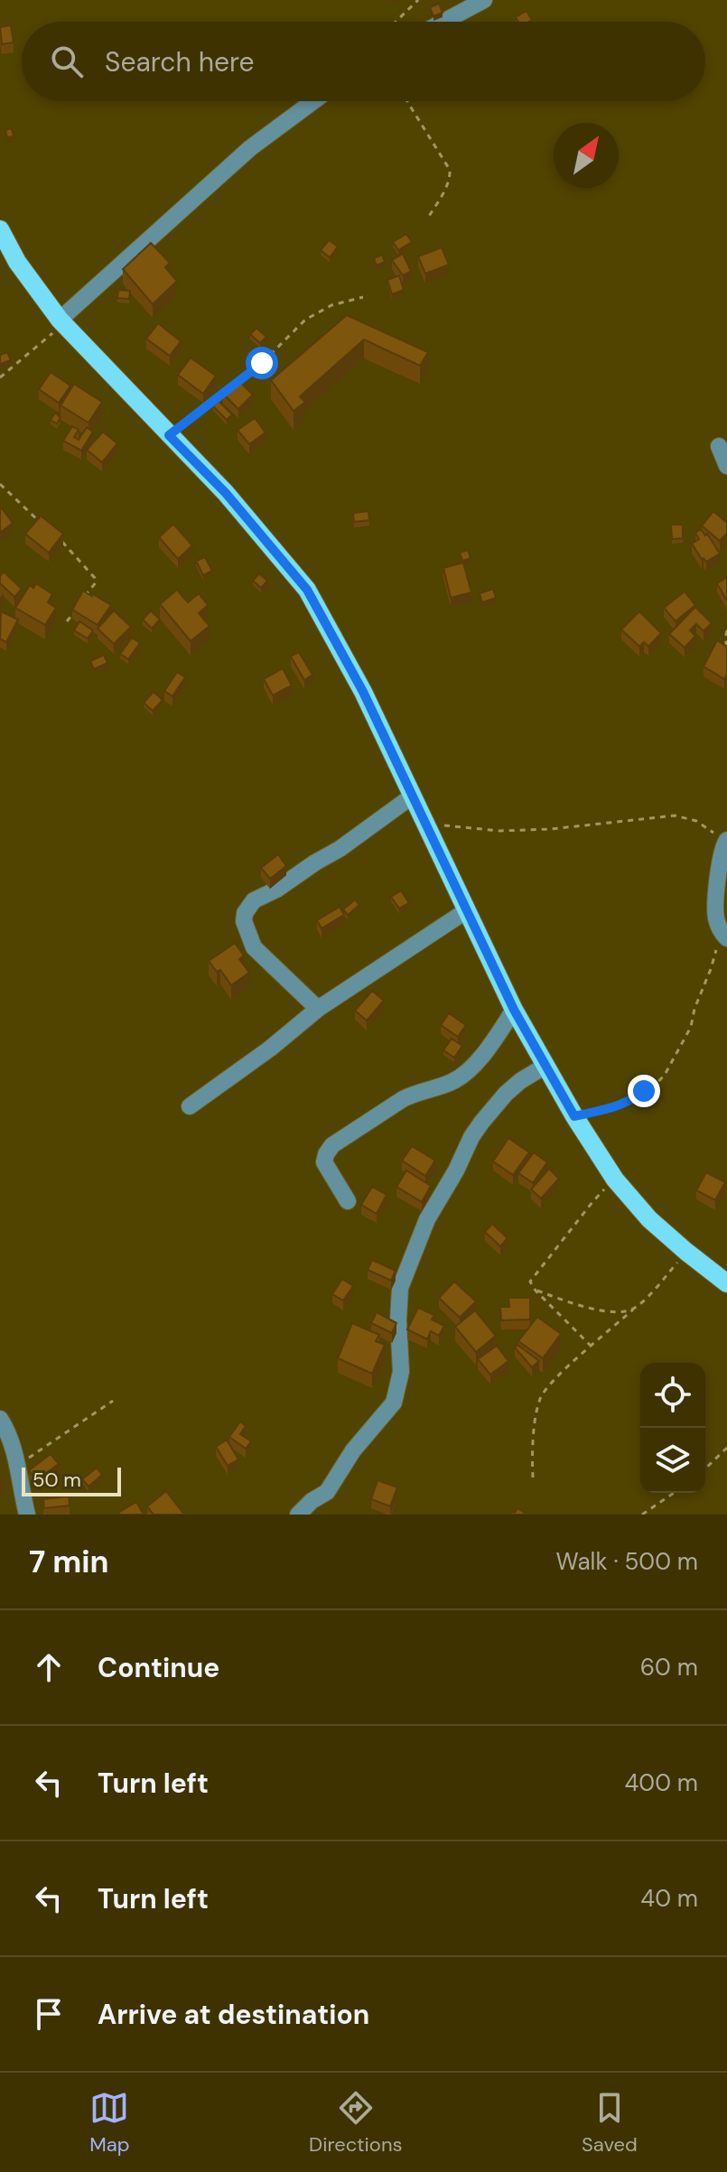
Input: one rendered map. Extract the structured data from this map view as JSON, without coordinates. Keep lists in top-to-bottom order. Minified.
{"scale_bar":"50 m","north":"top right","page":{"search":"Search here","scale":"50 m","heading":["7 min","Walk · 500 m"],"list":[["Continue","60 m"],["Turn left","400 m"],["Turn left","40 m"],"Arrive at destination"],"nav":["Map","Directions","Saved"]}}
